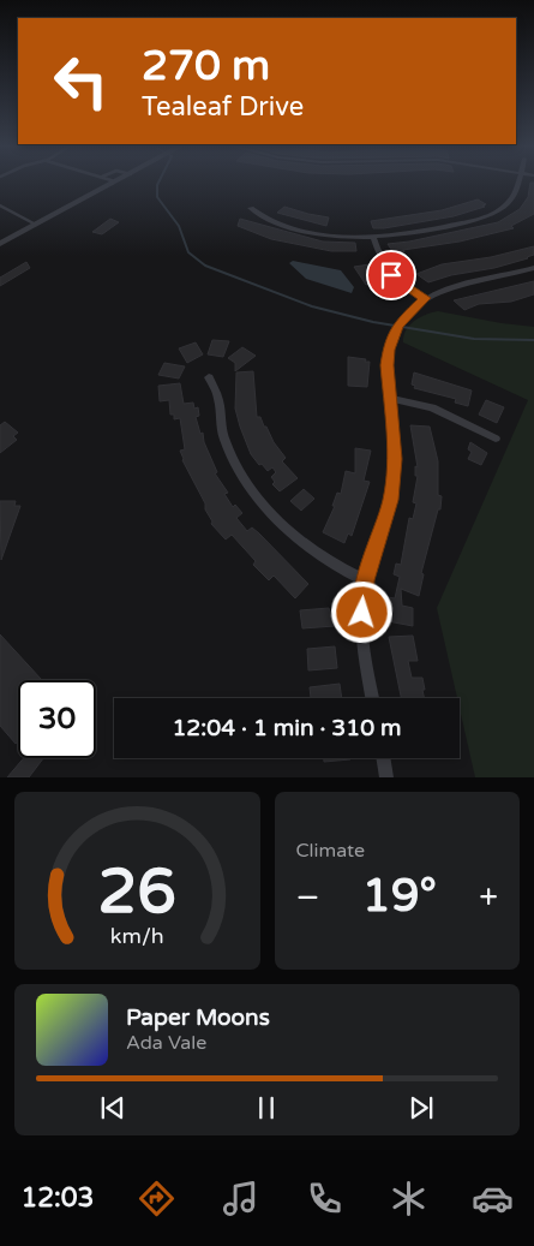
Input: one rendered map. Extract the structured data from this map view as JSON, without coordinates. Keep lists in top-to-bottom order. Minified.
{"page":{"turn":["270 m","Tealeaf Drive"],"limit":"30","trip":"12:04 · 1 min · 310 m","tile":"Climate","heat":["−","19°","+"],"song":["Paper Moons","Ada Vale"],"tabs":"12:03","gauge":["26","km/h"]}}
